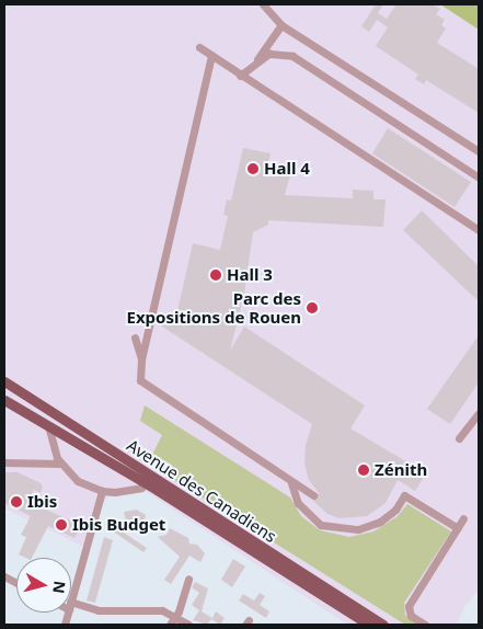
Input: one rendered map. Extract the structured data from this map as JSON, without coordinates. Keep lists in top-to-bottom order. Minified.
{"streets":{"main road":["Avenue des Canadiens"]},"places":["Hall 4","Hall 3","Parc des Expositions de Rouen","Zénith","Ibis","Ibis Budget"],"north":"right"}
